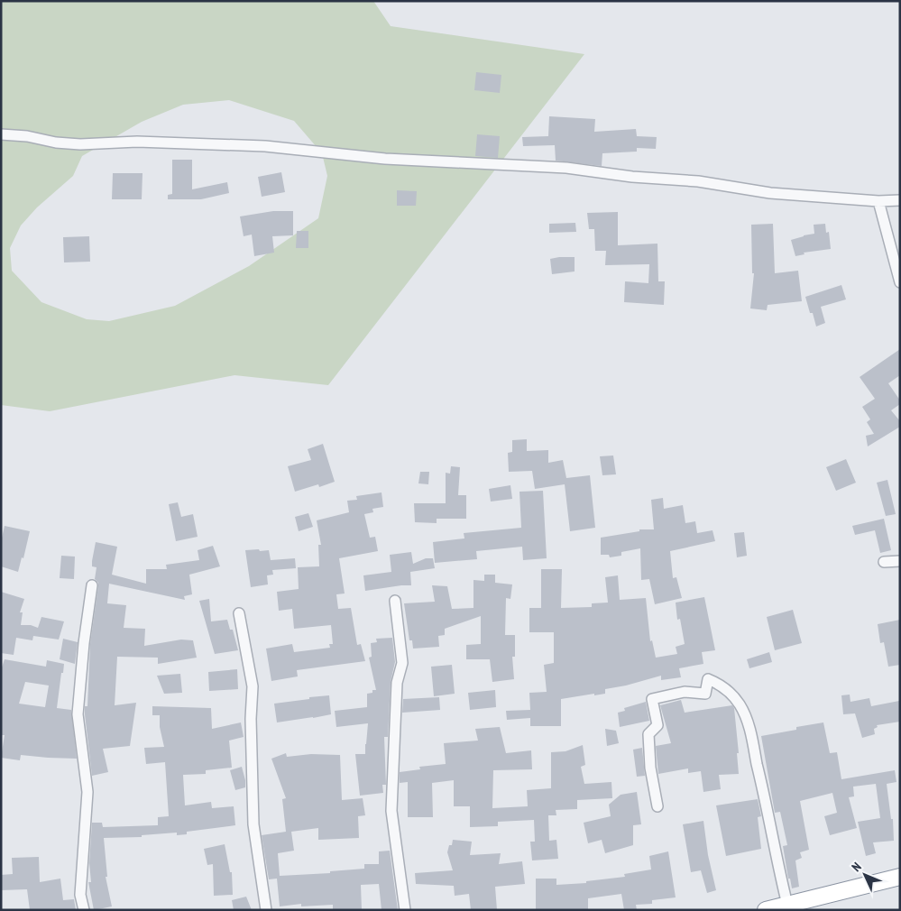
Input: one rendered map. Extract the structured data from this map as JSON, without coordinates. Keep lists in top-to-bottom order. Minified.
{"north":"top left"}
